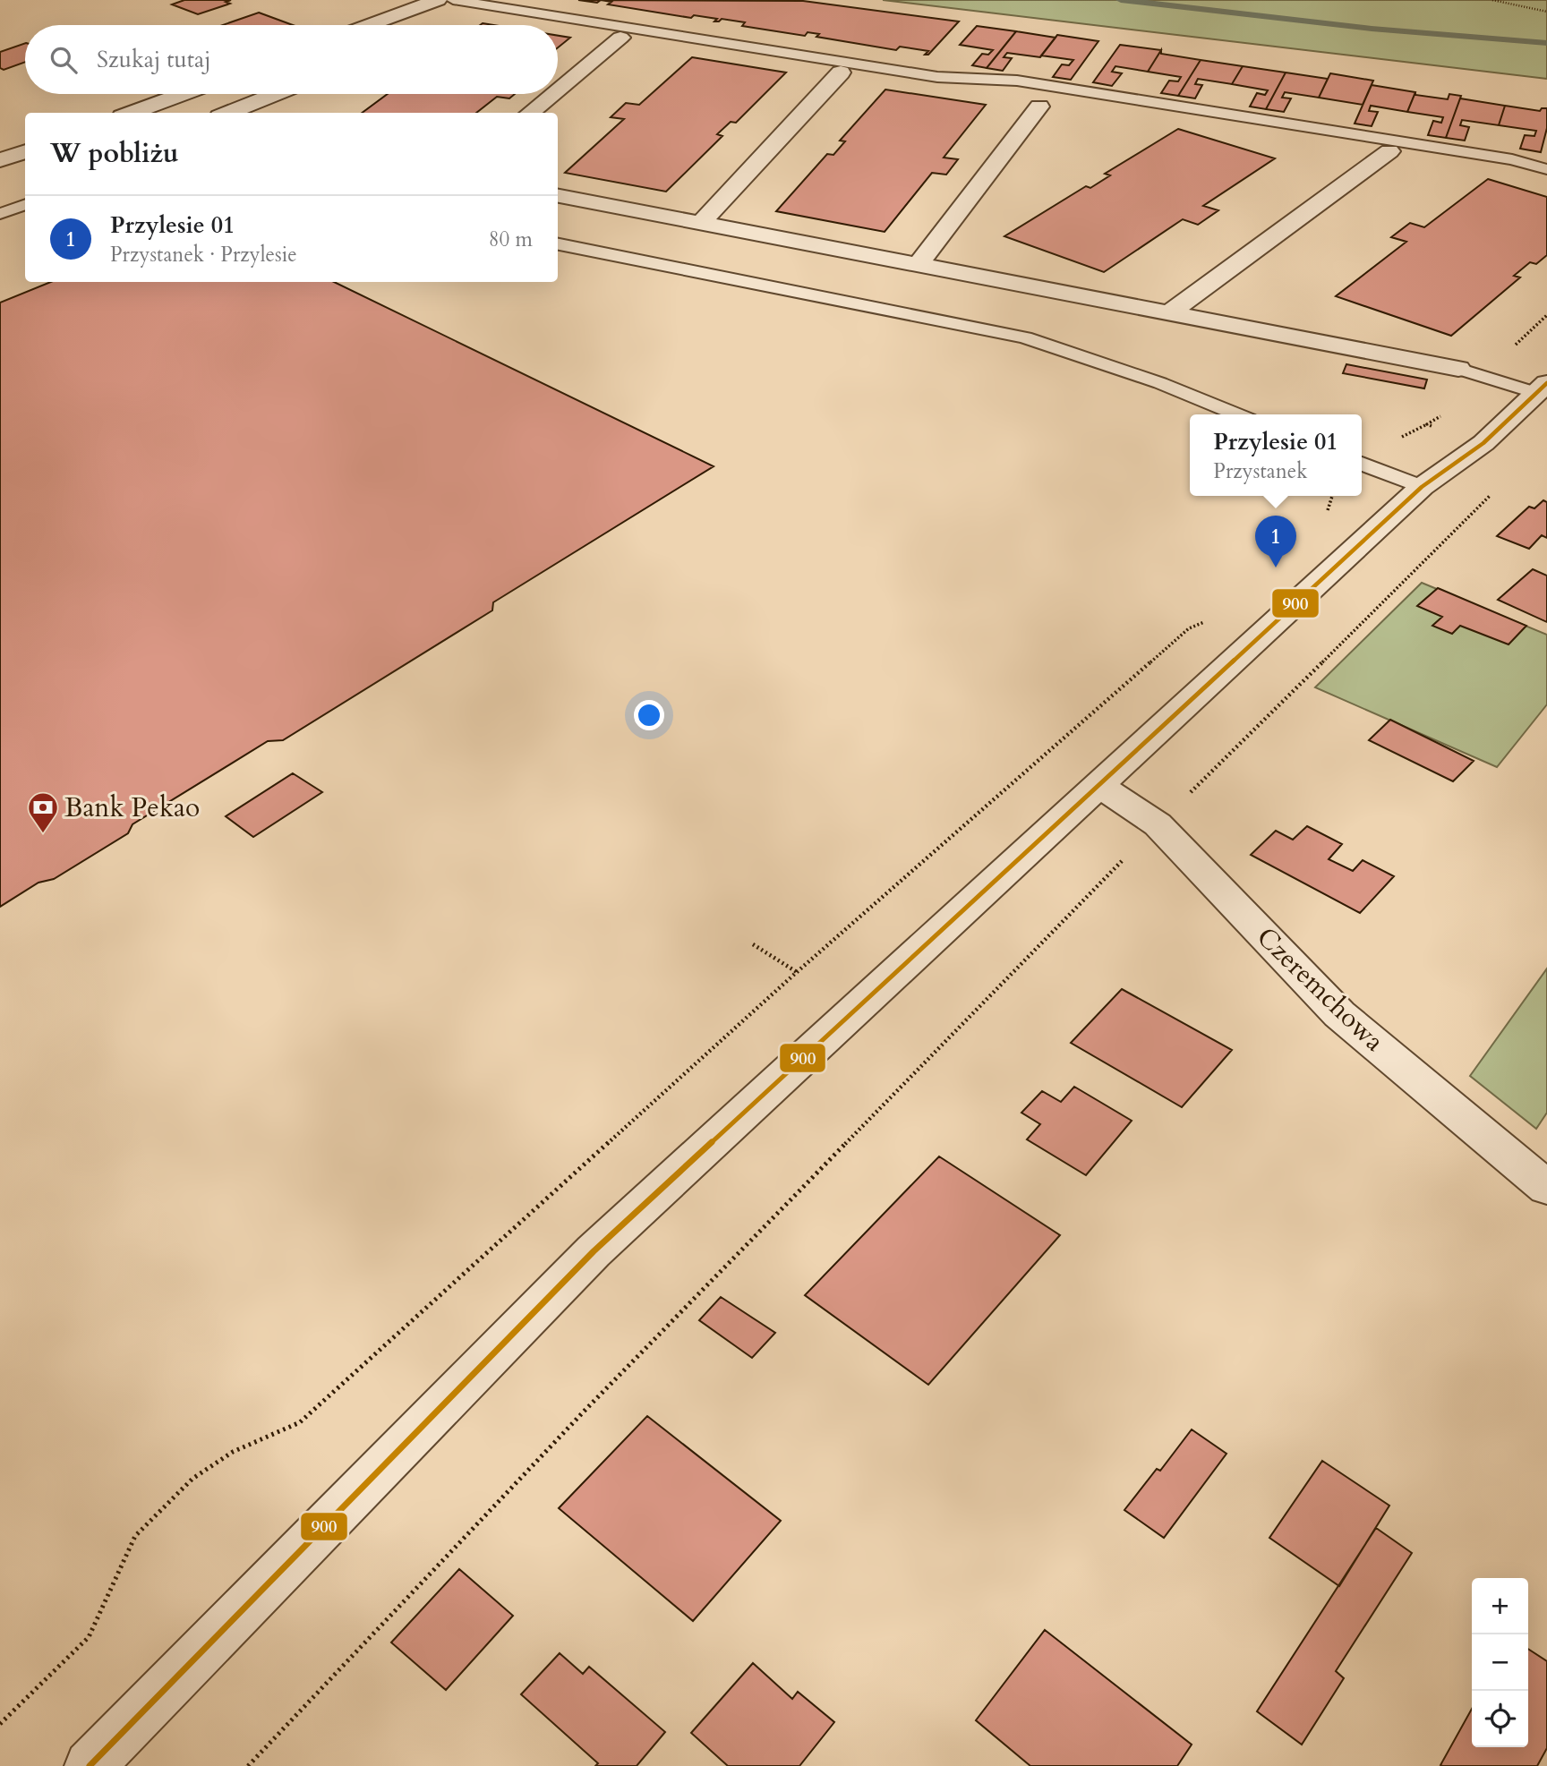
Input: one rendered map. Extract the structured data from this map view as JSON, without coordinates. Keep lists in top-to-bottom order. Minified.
{"streets":{"street":["Czeremchowa"]},"places":{"bank":["Bank Pekao"]},"lines":["transit line 900"],"page":{"search":"Szukaj tutaj","heading":"W pobliżu","list":[{"mark":"1","name":"Przylesie 01","note":"Przystanek · Przylesie","value":"80 m"}],"popup":["Przylesie 01","Przystanek"],"pins":"1","map_buttons":["+","−"]}}
